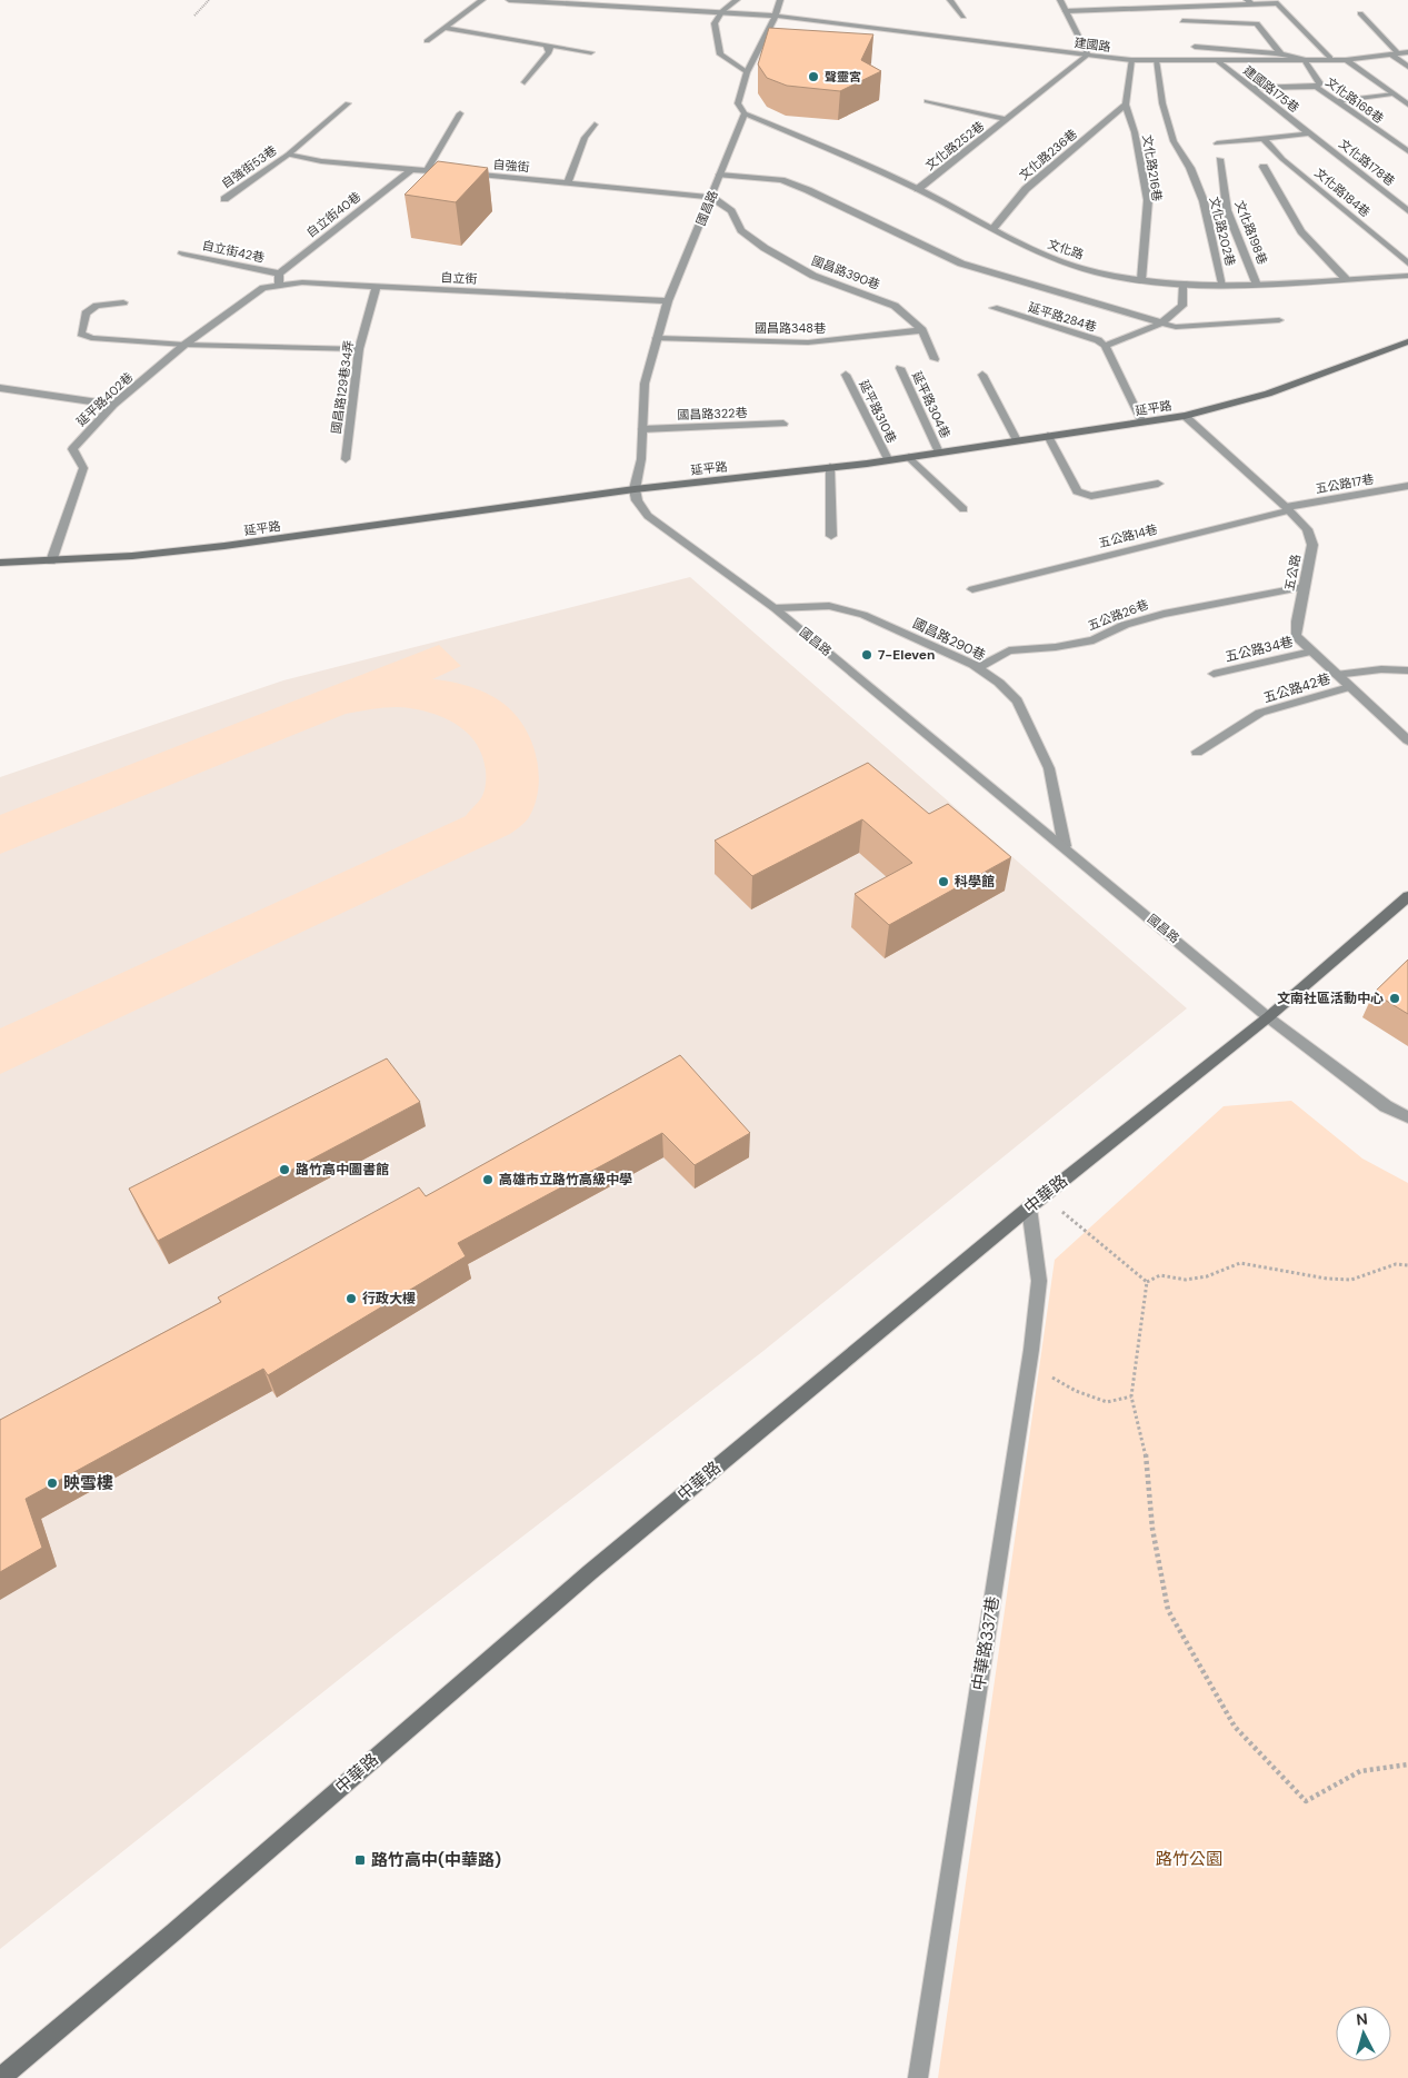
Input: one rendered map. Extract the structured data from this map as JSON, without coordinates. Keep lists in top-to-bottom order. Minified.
{"streets":{"street":["建國路","建國路175巷","文化路168巷","文化路252巷","文化路236巷","文化路178巷","自強街","自強街53巷","文化路216巷","文化路184巷","國昌路","自立街40巷","文化路202巷","文化路198巷","文化路","自立街42巷","國昌路390巷","自立街","延平路284巷","國昌路348巷","國昌路129巷34弄","延平路402巷","延平路304巷","延平路","延平路310巷","國昌路322巷","五公路17巷","五公路14巷","五公路","五公路26巷","國昌路290巷","五公路34巷","五公路42巷","中華路","中華路337巷"]},"crossings":[["建國路","建國路175巷"],["建國路","文化路168巷"],["建國路","文化路252巷"],["建國路","文化路216巷"],["建國路","國昌路"],["建國路","文化路202巷"],["建國路175巷","文化路178巷"],["文化路252巷","文化路"],["文化路236巷","文化路216巷"],["文化路236巷","文化路"],["自強街","自強街53巷"],["自強街","國昌路"],["自強街","自立街40巷"],["自強街","國昌路390巷"],["文化路216巷","文化路"],["國昌路","文化路"],["國昌路","國昌路390巷"],["國昌路","自立街"],["國昌路","國昌路348巷"],["國昌路","延平路"],["國昌路","國昌路322巷"],["國昌路","國昌路290巷"],["國昌路","中華路"],["自立街40巷","自立街42巷"],["自立街40巷","自立街"],["文化路202巷","文化路"],["文化路198巷","文化路"],["自立街42巷","自立街"],["國昌路390巷","國昌路348巷"],["自立街","國昌路129巷34弄"],["自立街","延平路402巷"],["延平路284巷","延平路"],["延平路402巷","延平路"],["延平路304巷","延平路"],["延平路","延平路310巷"],["延平路","五公路"],["五公路17巷","五公路14巷"],["五公路17巷","五公路"],["五公路14巷","五公路"],["五公路","五公路26巷"],["五公路","五公路34巷"],["五公路","五公路42巷"],["五公路26巷","國昌路290巷"],["中華路","中華路337巷"]],"parks":["路竹公園"],"places":{"other":["聲靈宮","7-Eleven","科學館","文南社區活動中心","路竹高中圖書館","高雄市立路竹高級中學","行政大樓","映雪樓"],"transit":["路竹高中(中華路)"]},"north":"top"}
